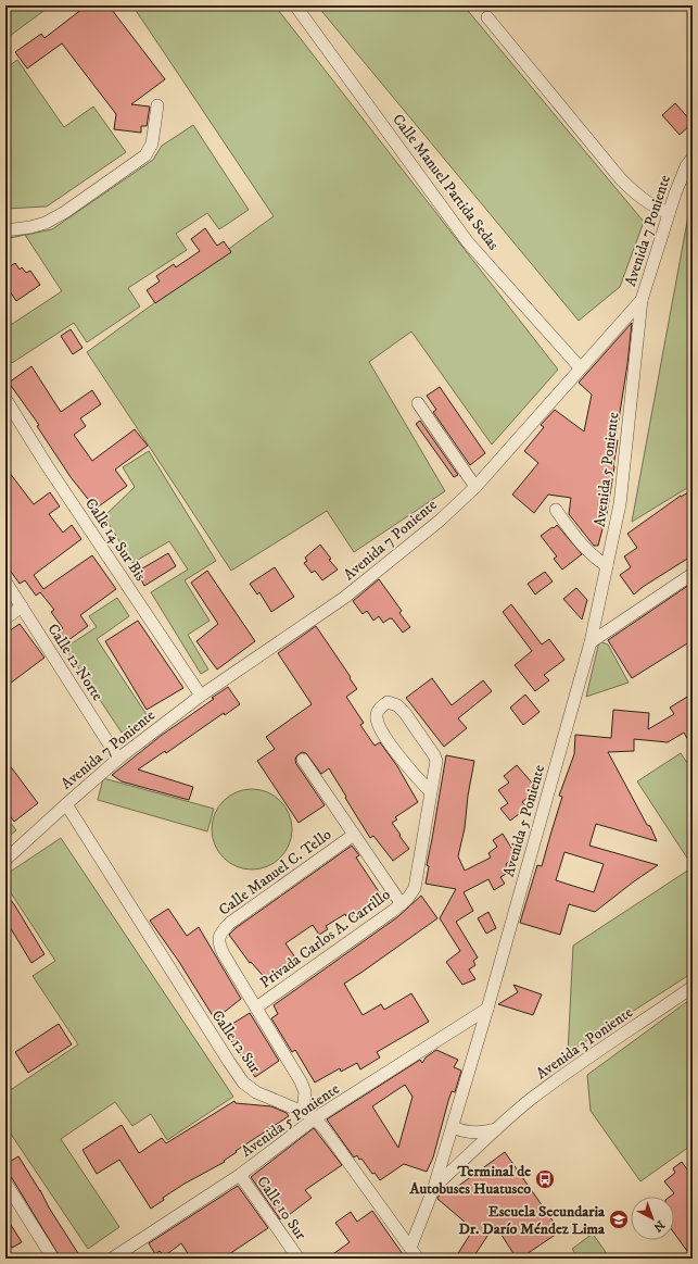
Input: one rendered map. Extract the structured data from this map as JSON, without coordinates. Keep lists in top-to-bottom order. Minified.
{"streets":{"street":["Calle Manuel Partida Sedas","Avenida 7 Poniente","Avenida 5 Poniente","Calle 14 Sur Bis","Calle 12 Norte","Calle Manuel C. Tello","Privada Carlos A. Carrillo","Calle 12 Sur","Avenida 3 Poniente","Calle 10 Sur"]},"crossings":[["Calle Manuel Partida Sedas","Avenida 7 Poniente"],["Avenida 7 Poniente","Avenida 5 Poniente"],["Avenida 7 Poniente","Calle 14 Sur Bis"],["Avenida 7 Poniente","Calle 12 Norte"],["Avenida 7 Poniente","Calle 12 Sur"],["Avenida 5 Poniente","Calle 12 Sur"],["Avenida 5 Poniente","Avenida 3 Poniente"],["Avenida 5 Poniente","Calle 10 Sur"],["Calle Manuel C. Tello","Privada Carlos A. Carrillo"]],"places":{"bus stop":["Terminal de Autobuses Huatusco"],"school or university":["Escuela Secundaria Dr. Darío Méndez Lima"]},"north":"bottom right"}
